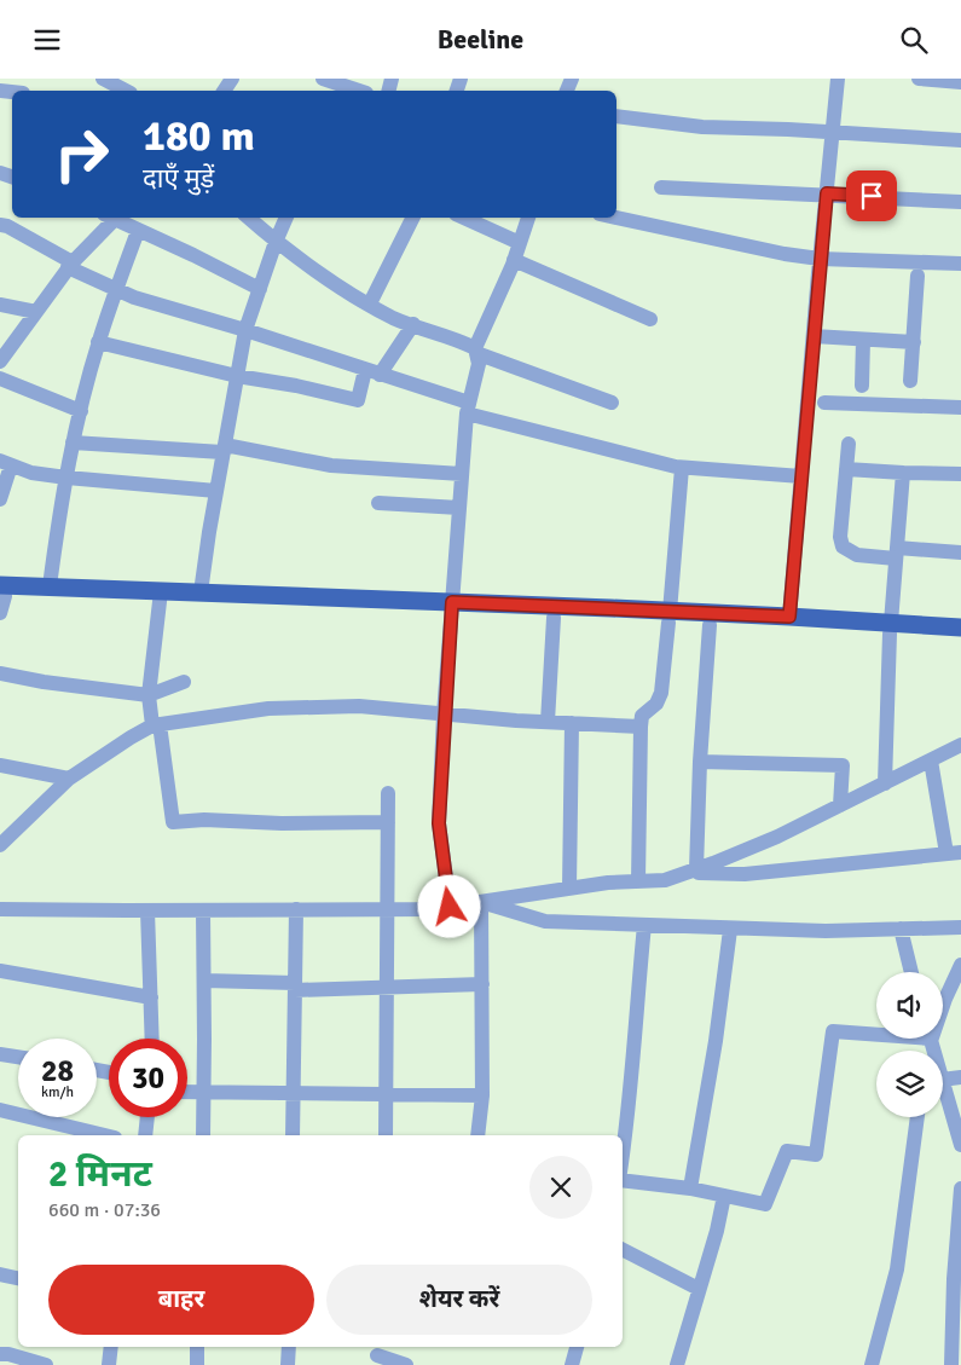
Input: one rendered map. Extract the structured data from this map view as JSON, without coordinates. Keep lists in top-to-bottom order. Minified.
{"page":{"header":"Beeline","turn":["180 m","दाएँ मुड़ें"],"speed":"28 km/h","limit":"30","heading":["2 मिनट","660 m · 07:36"],"buttons":["बाहर","शेयर करें"]}}
